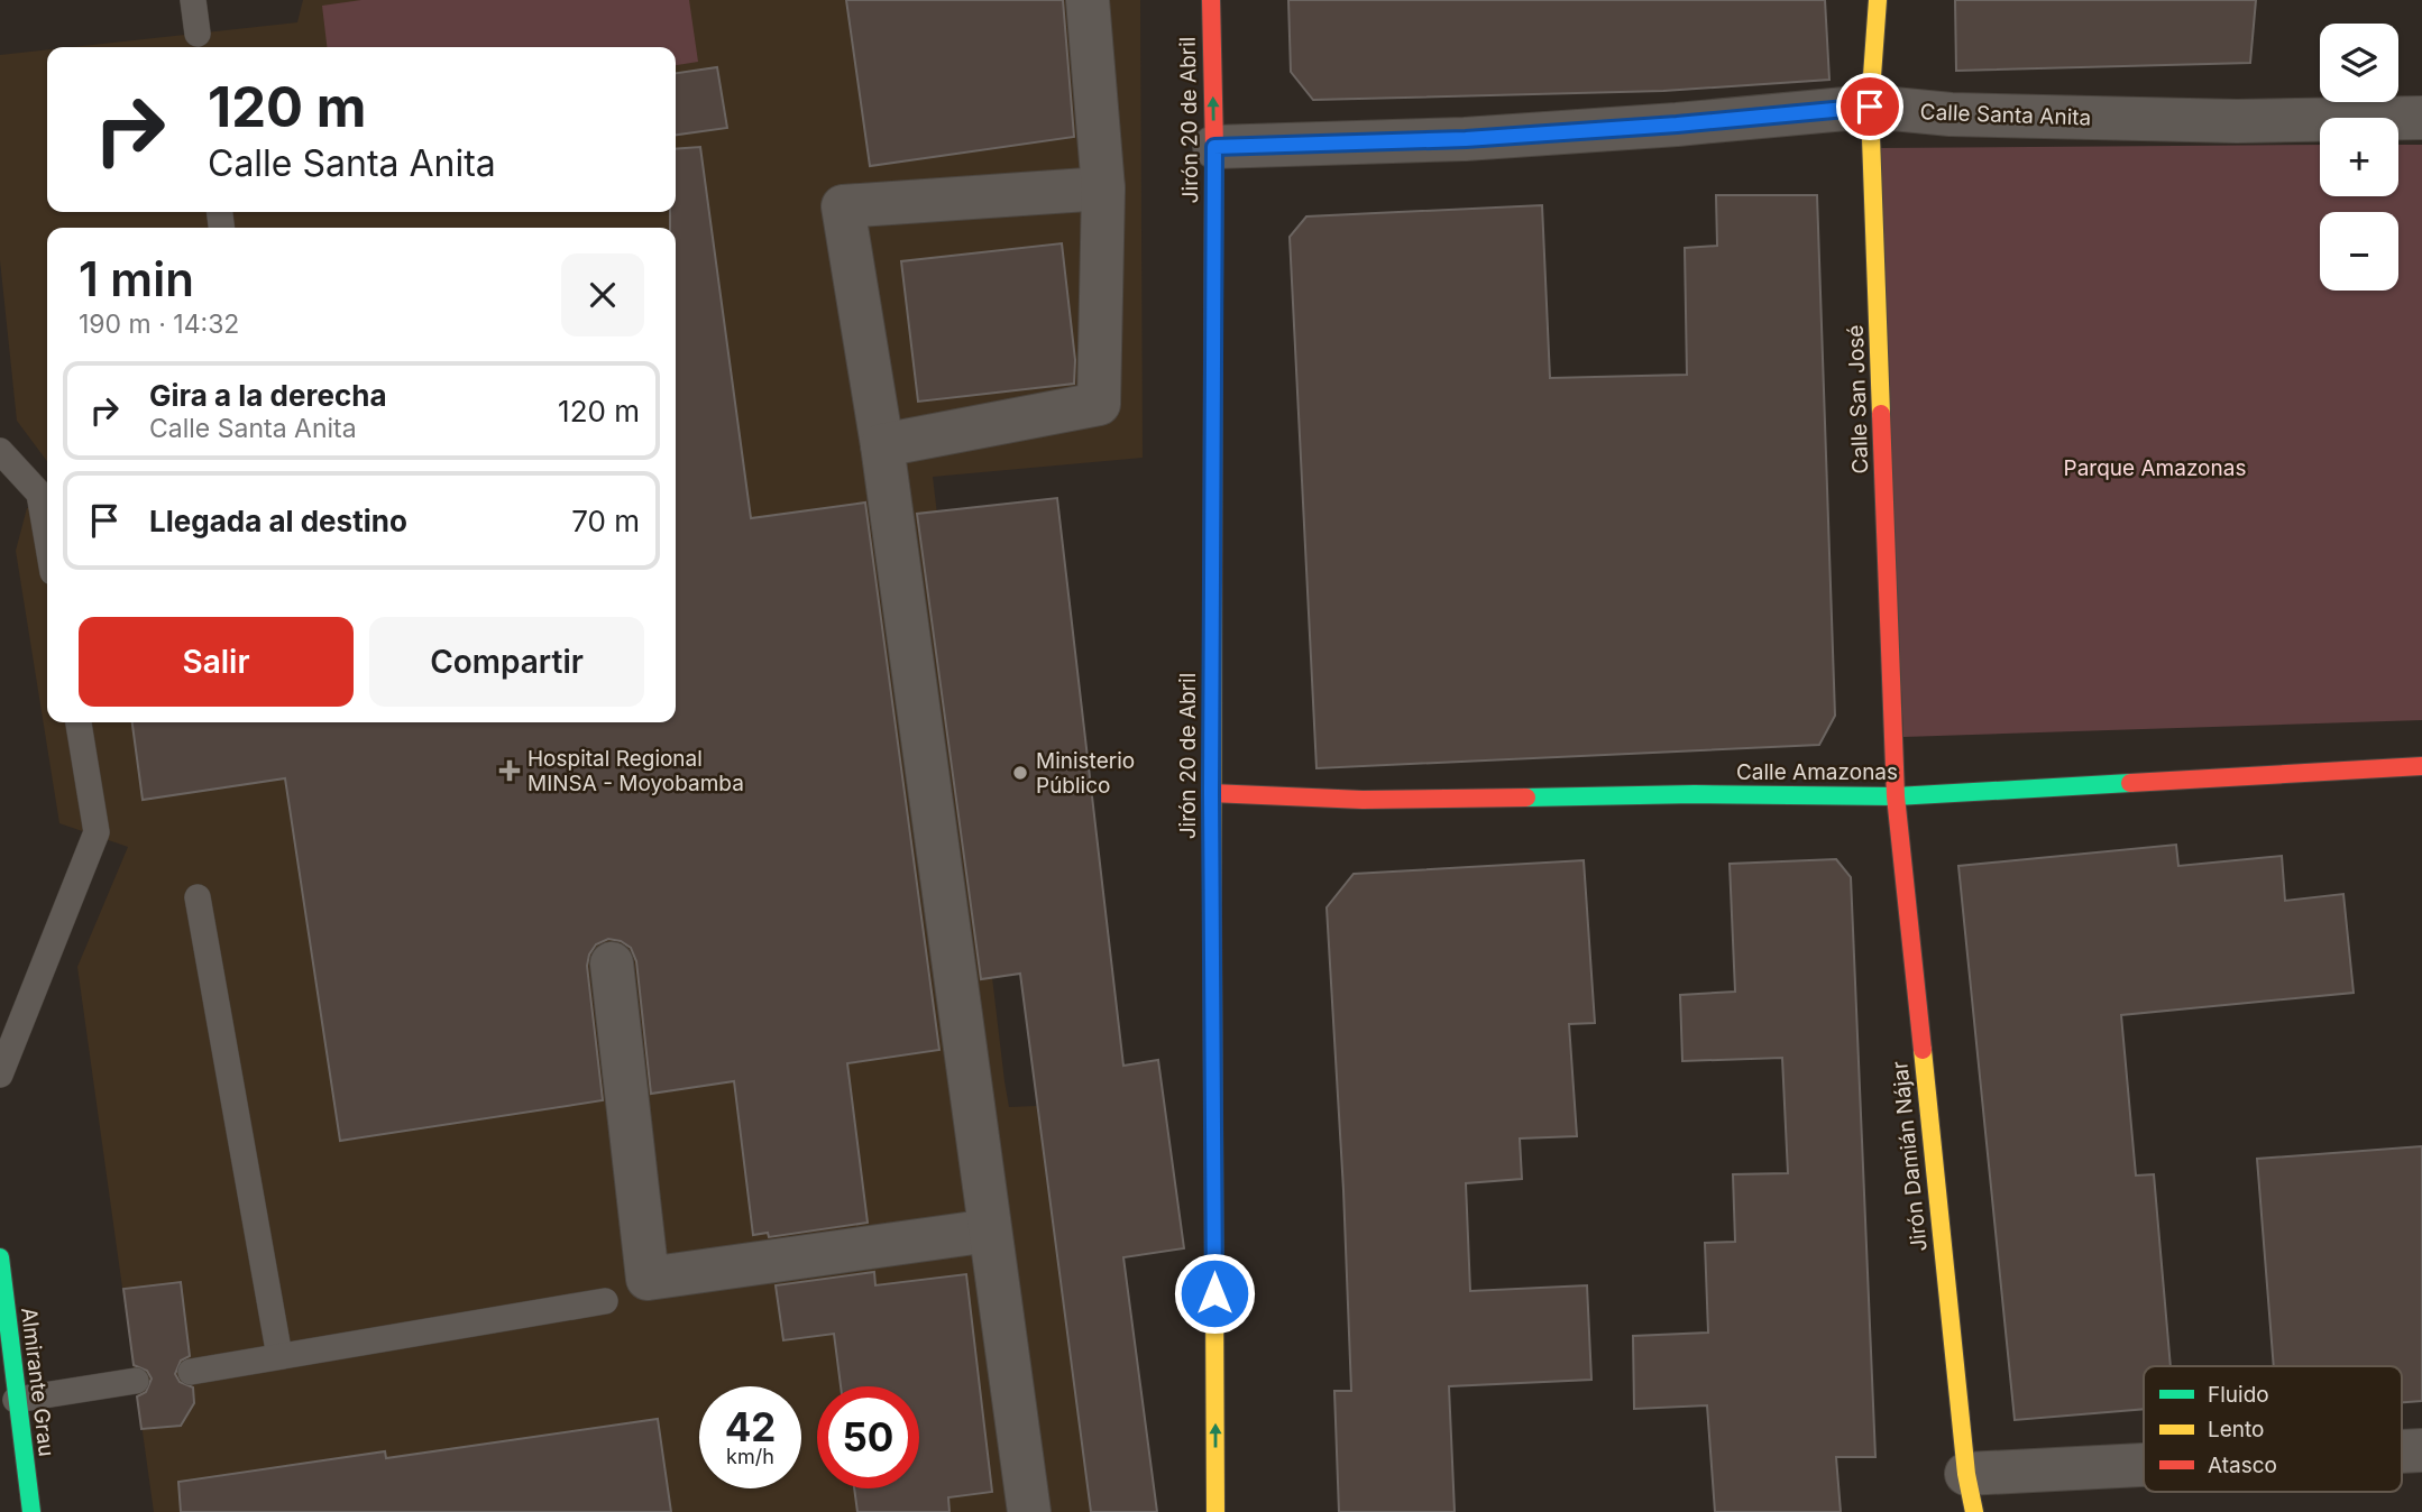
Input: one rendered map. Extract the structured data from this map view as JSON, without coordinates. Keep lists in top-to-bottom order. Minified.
{"streets":{"street":["Calle Santa Anita","Jirón 20 de Abril","Calle San José","Calle Amazonas","Jirón Damián Nájar","Almirante Grau"]},"crossings":[["Calle Santa Anita","Jirón 20 de Abril"],["Calle Santa Anita","Calle San José"],["Jirón 20 de Abril","Calle Amazonas"],["Calle San José","Calle Amazonas"],["Calle San José","Jirón Damián Nájar"],["Calle Amazonas","Jirón Damián Nájar"]],"one_way":["Jirón 20 de Abril"],"parks":["Parque Amazonas"],"places":{"health":["Hospital Regional MINSA - Moyobamba"],"other":["Ministerio Público"]},"legend":["Fluido","Lento","Atasco"],"page":{"map_buttons":["+","−"],"turn":["120 m","Calle Santa Anita"],"heading":["1 min","190 m · 14:32"],"list":[{"name":"Gira a la derecha","note":"Calle Santa Anita","value":"120 m"},{"name":"Llegada al destino","value":"70 m"}],"buttons":["Salir","Compartir"],"speed":"42 km/h","limit":"50"}}
